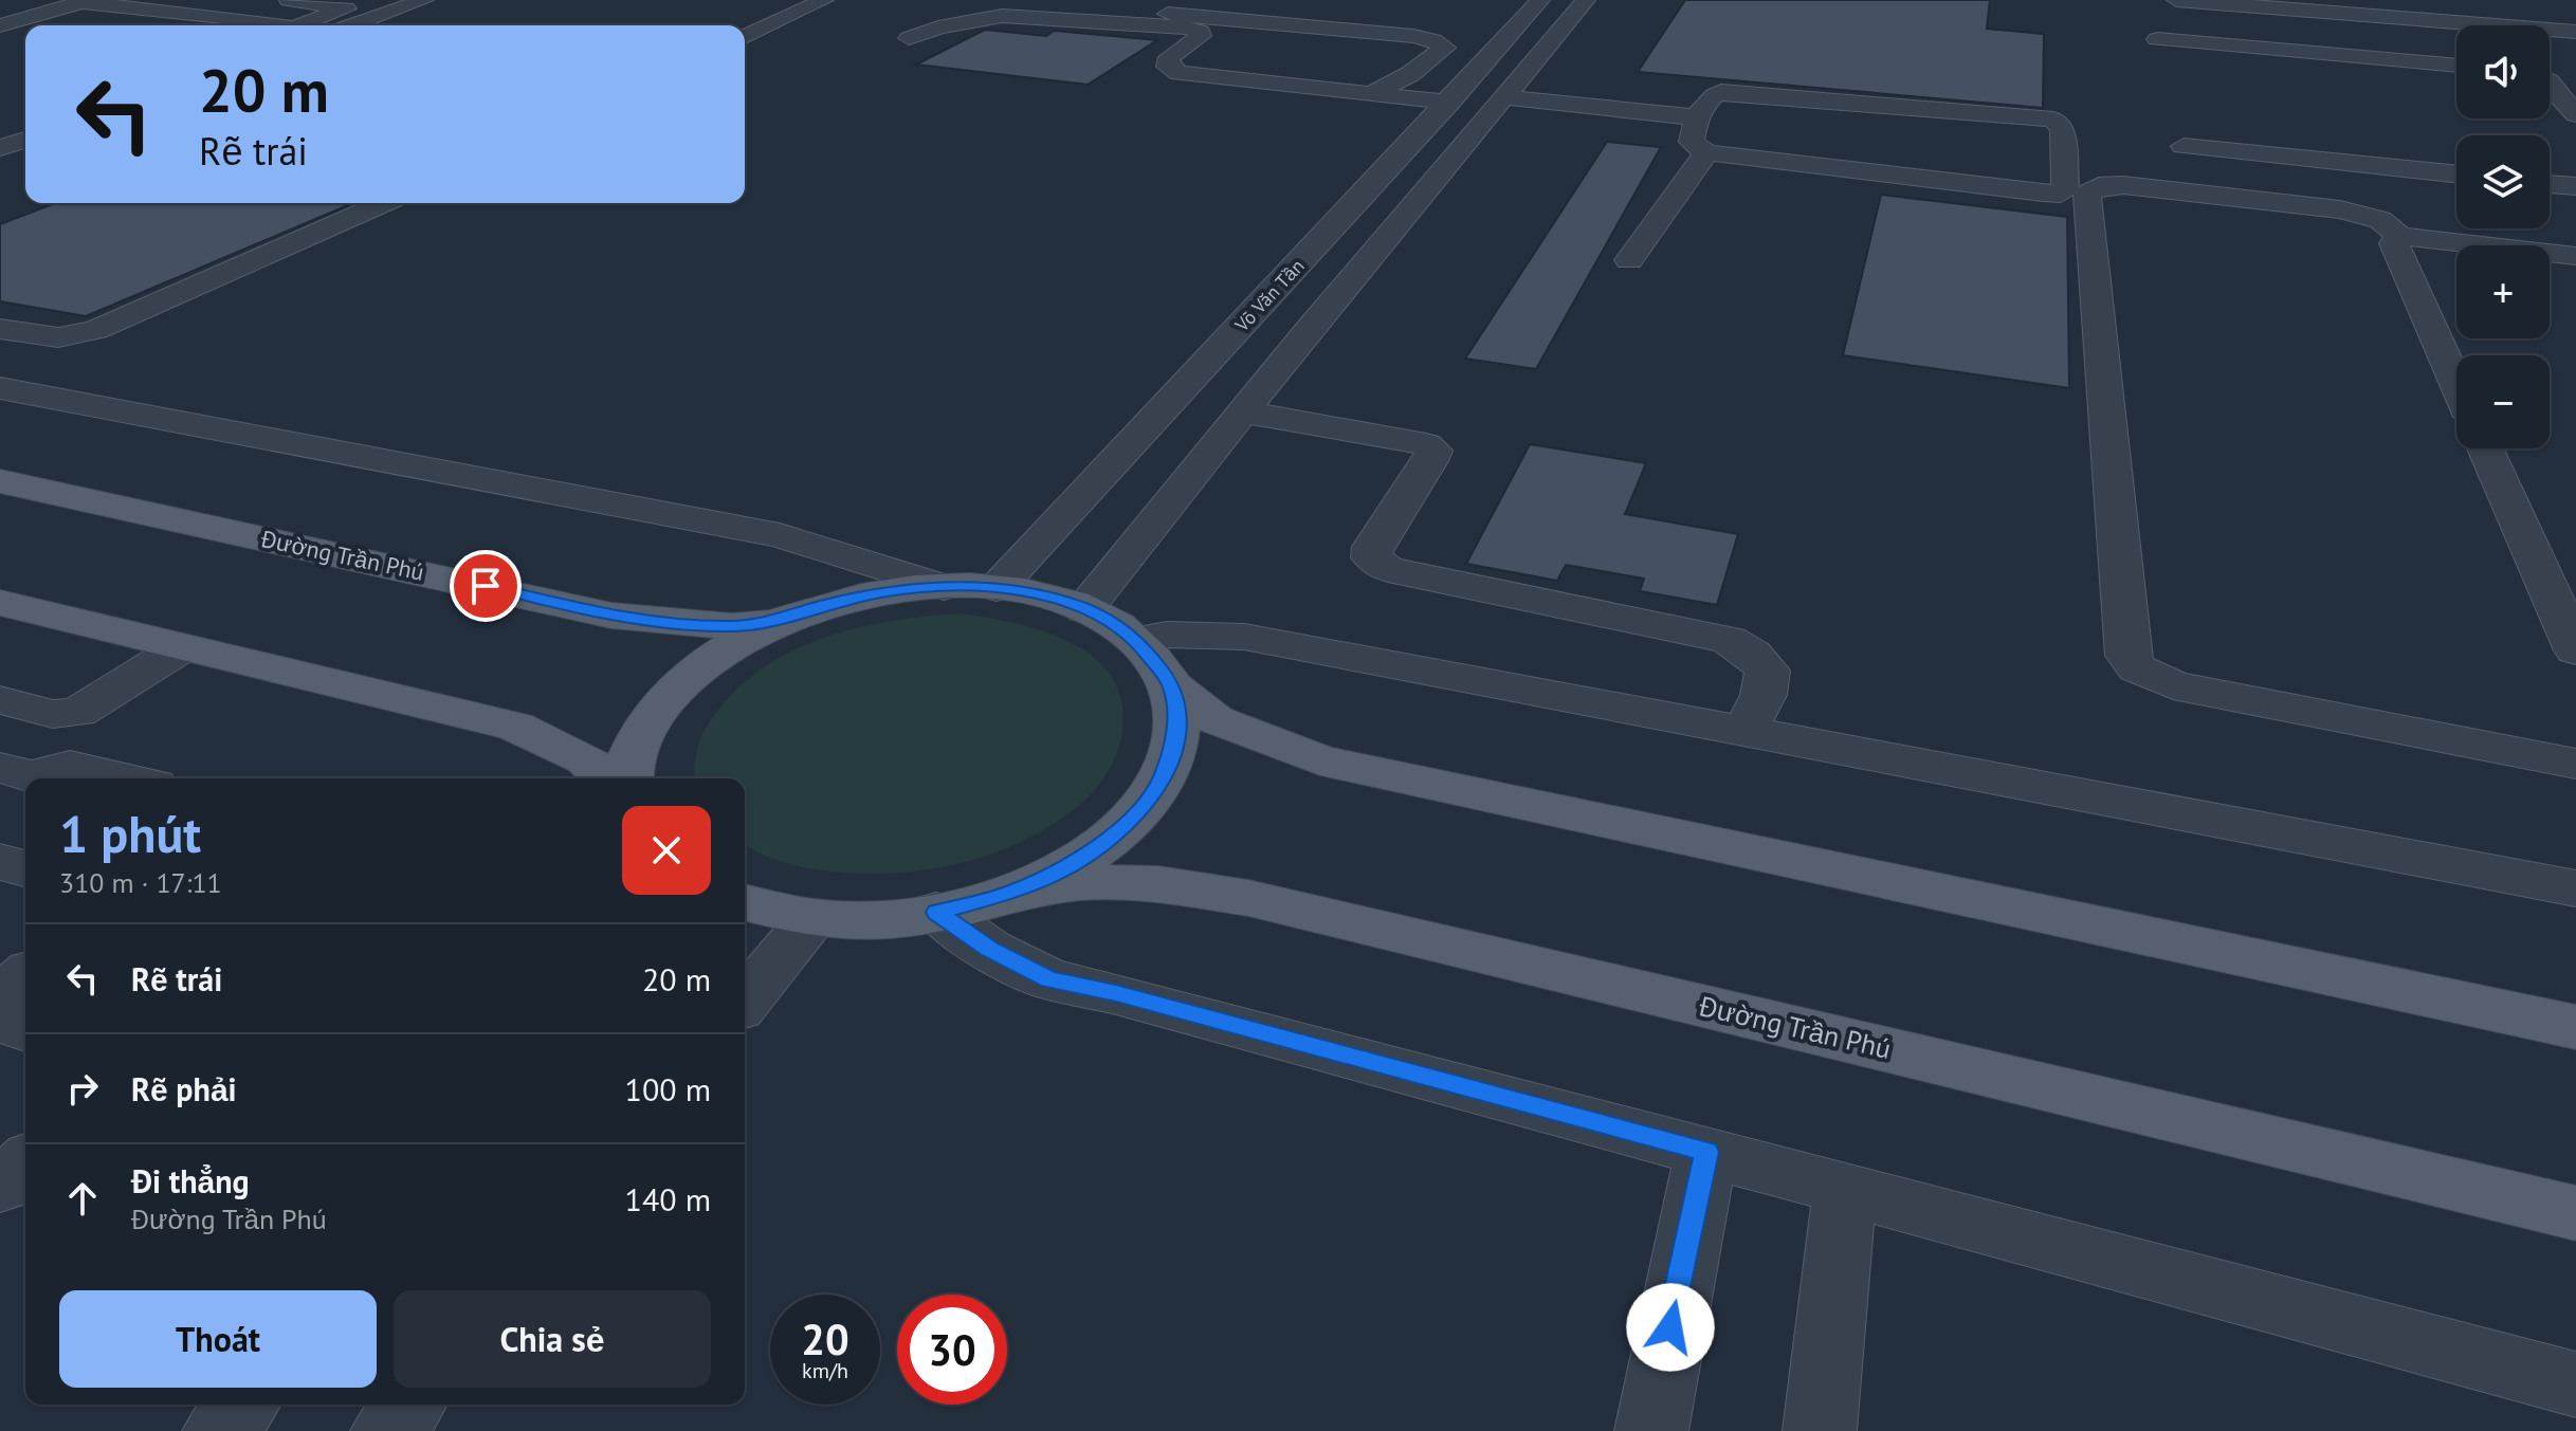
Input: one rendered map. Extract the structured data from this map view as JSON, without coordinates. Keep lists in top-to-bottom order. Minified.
{"streets":{"main road":["Đường Trần Phú"],"street":["Võ Văn Tần"]},"page":{"map_buttons":["+","−"],"turn":["20 m","Rẽ trái"],"heading":["1 phút","310 m · 17:11"],"list":[{"name":"Rẽ trái","value":"20 m"},{"name":"Rẽ phải","value":"100 m"},{"name":"Đi thẳng","note":"Đường Trần Phú","value":"140 m"}],"buttons":["Thoát","Chia sẻ"],"speed":"20 km/h","limit":"30"}}
